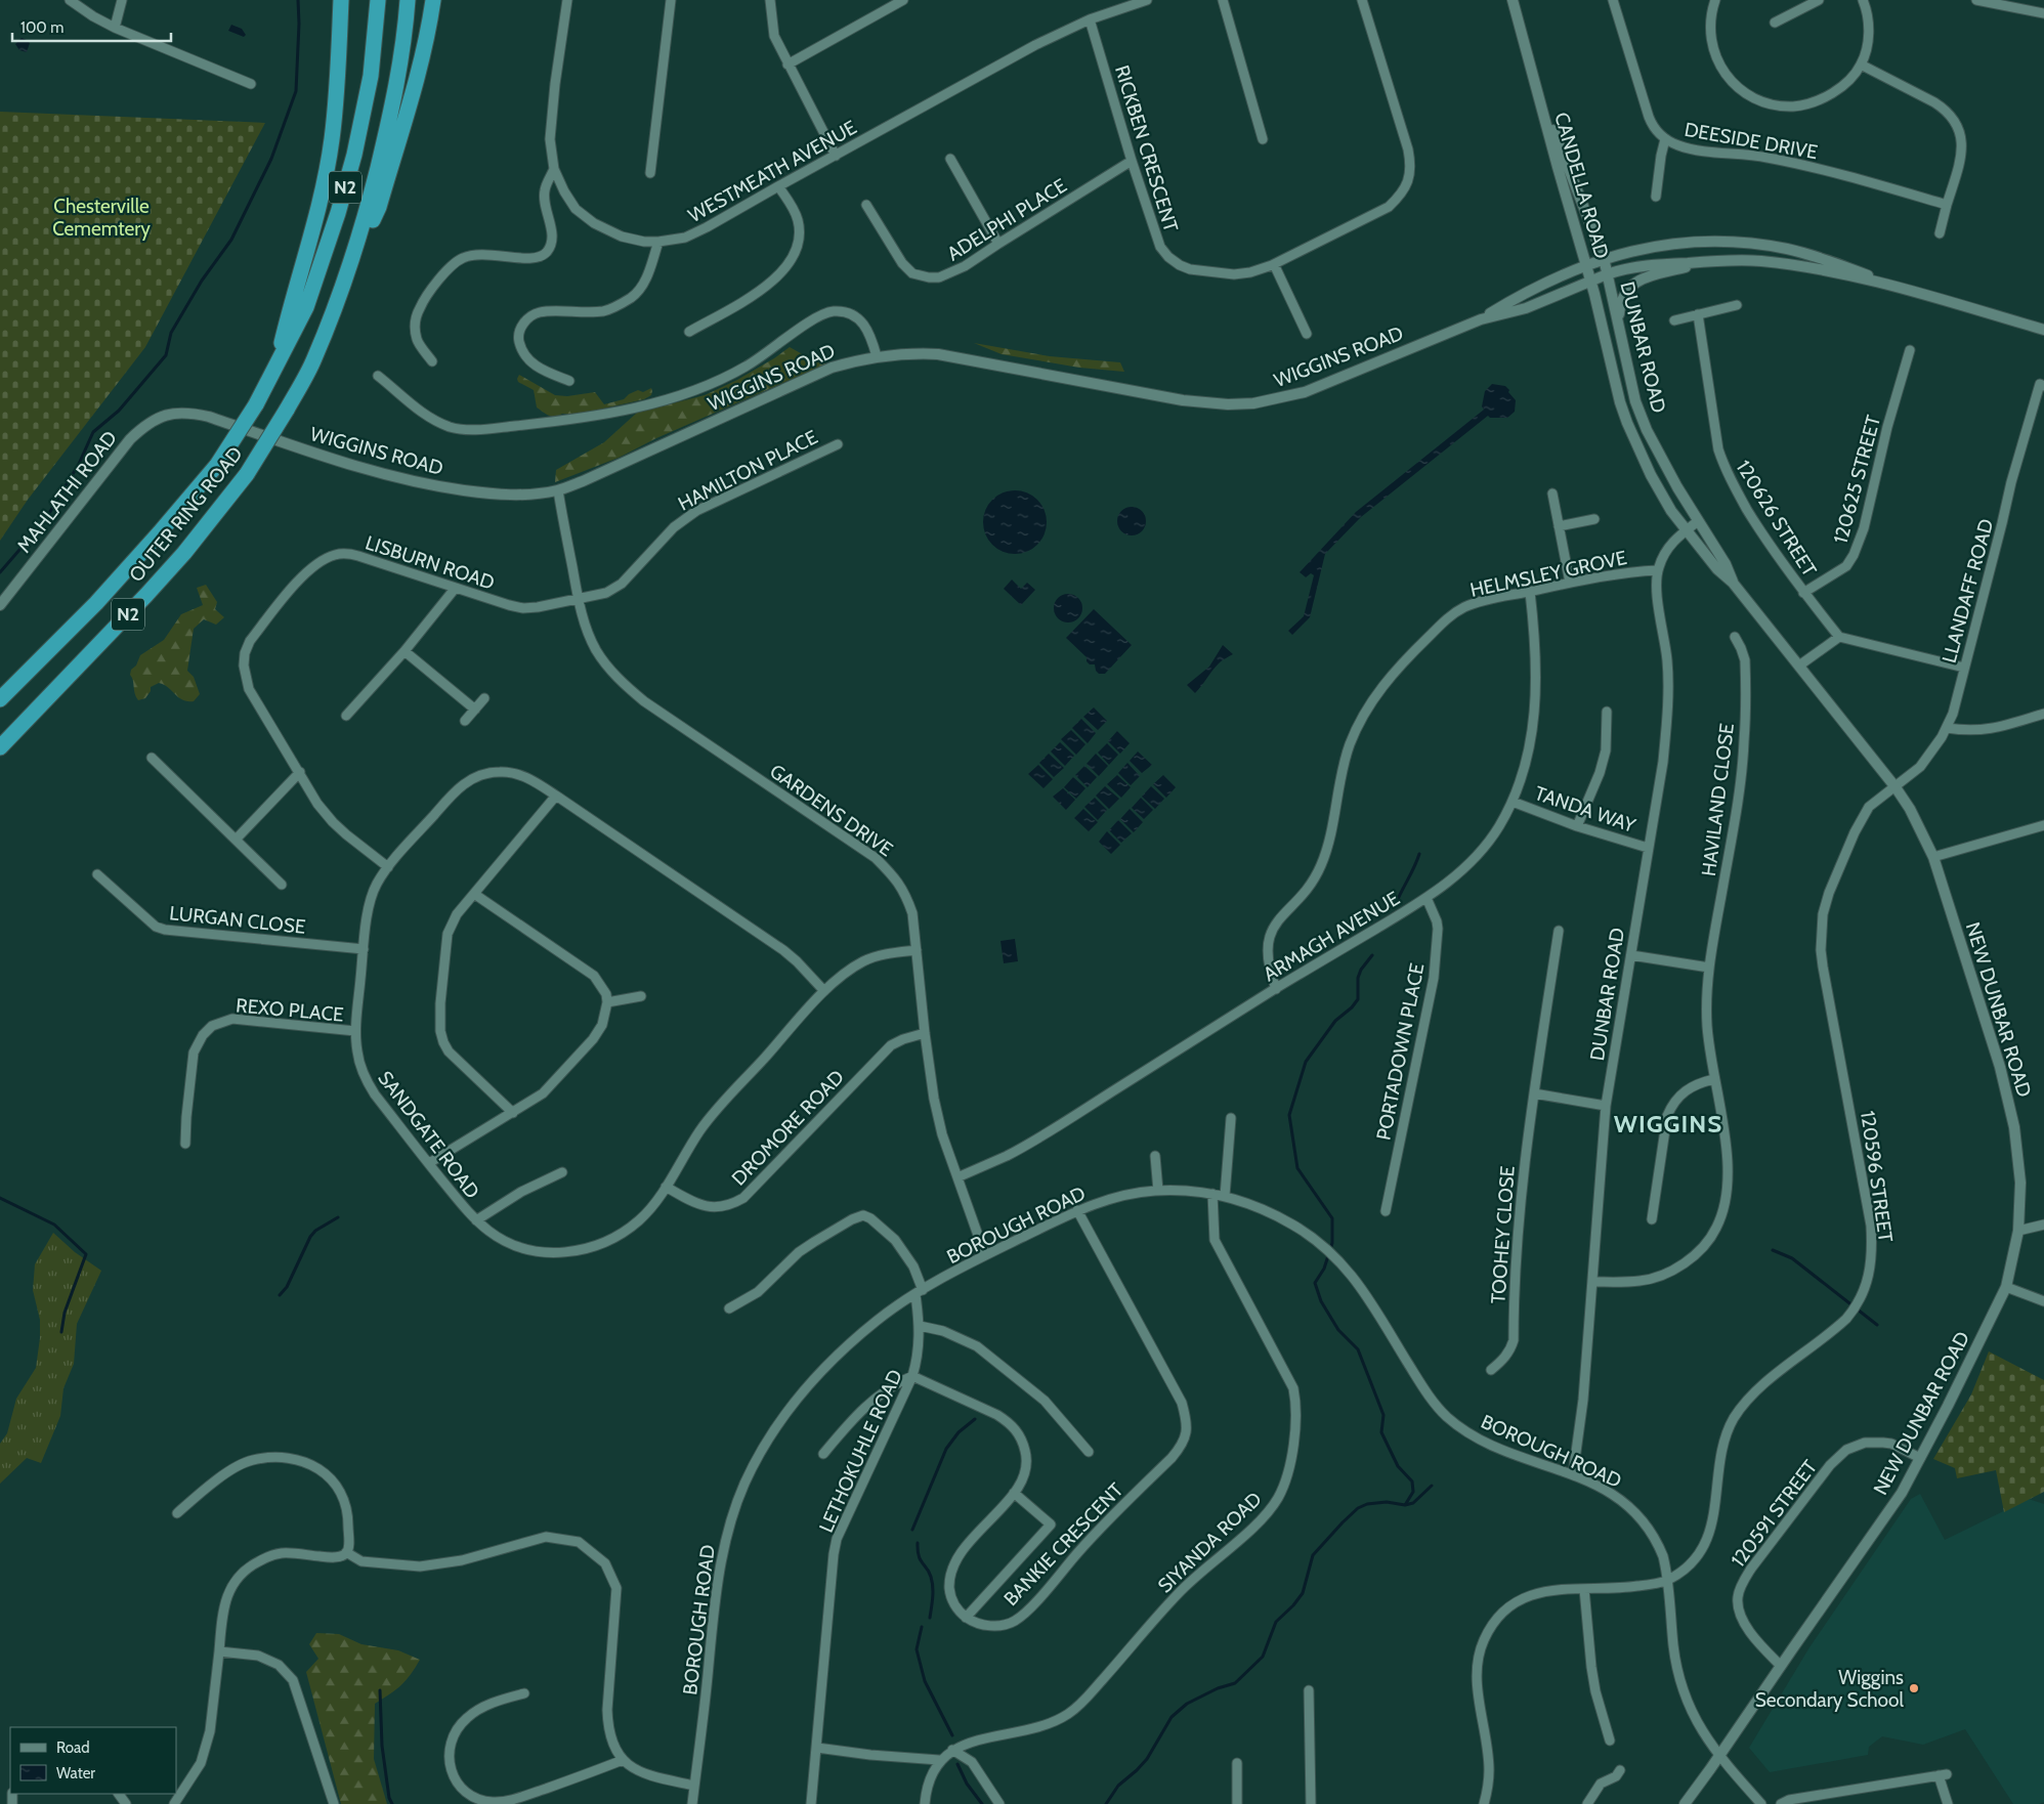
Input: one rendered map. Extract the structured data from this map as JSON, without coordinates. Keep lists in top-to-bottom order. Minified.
{"streets":{"highway":["N2","OUTER RING ROAD"],"street":["DEESIDE DRIVE","RICKBEN CRESCENT","WESTMEATH AVENUE","CANDELLA ROAD","ADELPHI PLACE","DUNBAR ROAD","WIGGINS ROAD","HAMILTON PLACE","120625 STREET","MAHLATHI ROAD","120626 STREET","LISBURN ROAD","HELMSLEY GROVE","LLANDAFF ROAD","HAVILAND CLOSE","TANDA WAY","GARDENS DRIVE","LURGAN CLOSE","ARMAGH AVENUE","REXO PLACE","NEW DUNBAR ROAD","PORTADOWN PLACE","DROMORE ROAD","SANDGATE ROAD","120596 STREET","BOROUGH ROAD","TOOHEY CLOSE","LETHOKUHLE ROAD","120591 STREET","SIYANDA ROAD","BANKIE CRESCENT"]},"crossings":[["RICKBEN CRESCENT","WESTMEATH AVENUE"],["RICKBEN CRESCENT","ADELPHI PLACE"],["CANDELLA ROAD","DUNBAR ROAD"],["CANDELLA ROAD","WIGGINS ROAD"],["DUNBAR ROAD","WIGGINS ROAD"],["DUNBAR ROAD","HELMSLEY GROVE"],["DUNBAR ROAD","HAVILAND CLOSE"],["DUNBAR ROAD","TANDA WAY"],["DUNBAR ROAD","NEW DUNBAR ROAD"],["DUNBAR ROAD","BOROUGH ROAD"],["WIGGINS ROAD","MAHLATHI ROAD"],["WIGGINS ROAD","GARDENS DRIVE"],["HAMILTON PLACE","LISBURN ROAD"],["HAMILTON PLACE","GARDENS DRIVE"],["120625 STREET","120626 STREET"],["LISBURN ROAD","GARDENS DRIVE"],["LISBURN ROAD","SANDGATE ROAD"],["HELMSLEY GROVE","ARMAGH AVENUE"],["LLANDAFF ROAD","NEW DUNBAR ROAD"],["LLANDAFF ROAD","120596 STREET"],["TANDA WAY","ARMAGH AVENUE"],["GARDENS DRIVE","ARMAGH AVENUE"],["GARDENS DRIVE","DROMORE ROAD"],["GARDENS DRIVE","SANDGATE ROAD"],["GARDENS DRIVE","BOROUGH ROAD"],["LURGAN CLOSE","SANDGATE ROAD"],["ARMAGH AVENUE","PORTADOWN PLACE"],["REXO PLACE","SANDGATE ROAD"],["NEW DUNBAR ROAD","120596 STREET"],["NEW DUNBAR ROAD","BOROUGH ROAD"],["NEW DUNBAR ROAD","120591 STREET"],["DROMORE ROAD","SANDGATE ROAD"],["120596 STREET","BOROUGH ROAD"],["BOROUGH ROAD","LETHOKUHLE ROAD"],["BOROUGH ROAD","SIYANDA ROAD"],["BOROUGH ROAD","BANKIE CRESCENT"]],"districts":["WIGGINS"],"parks":["Chesterville Cememtery"],"places":["Wiggins Secondary School"],"legend":["Road","Water"],"scale_bar":"100 m"}
